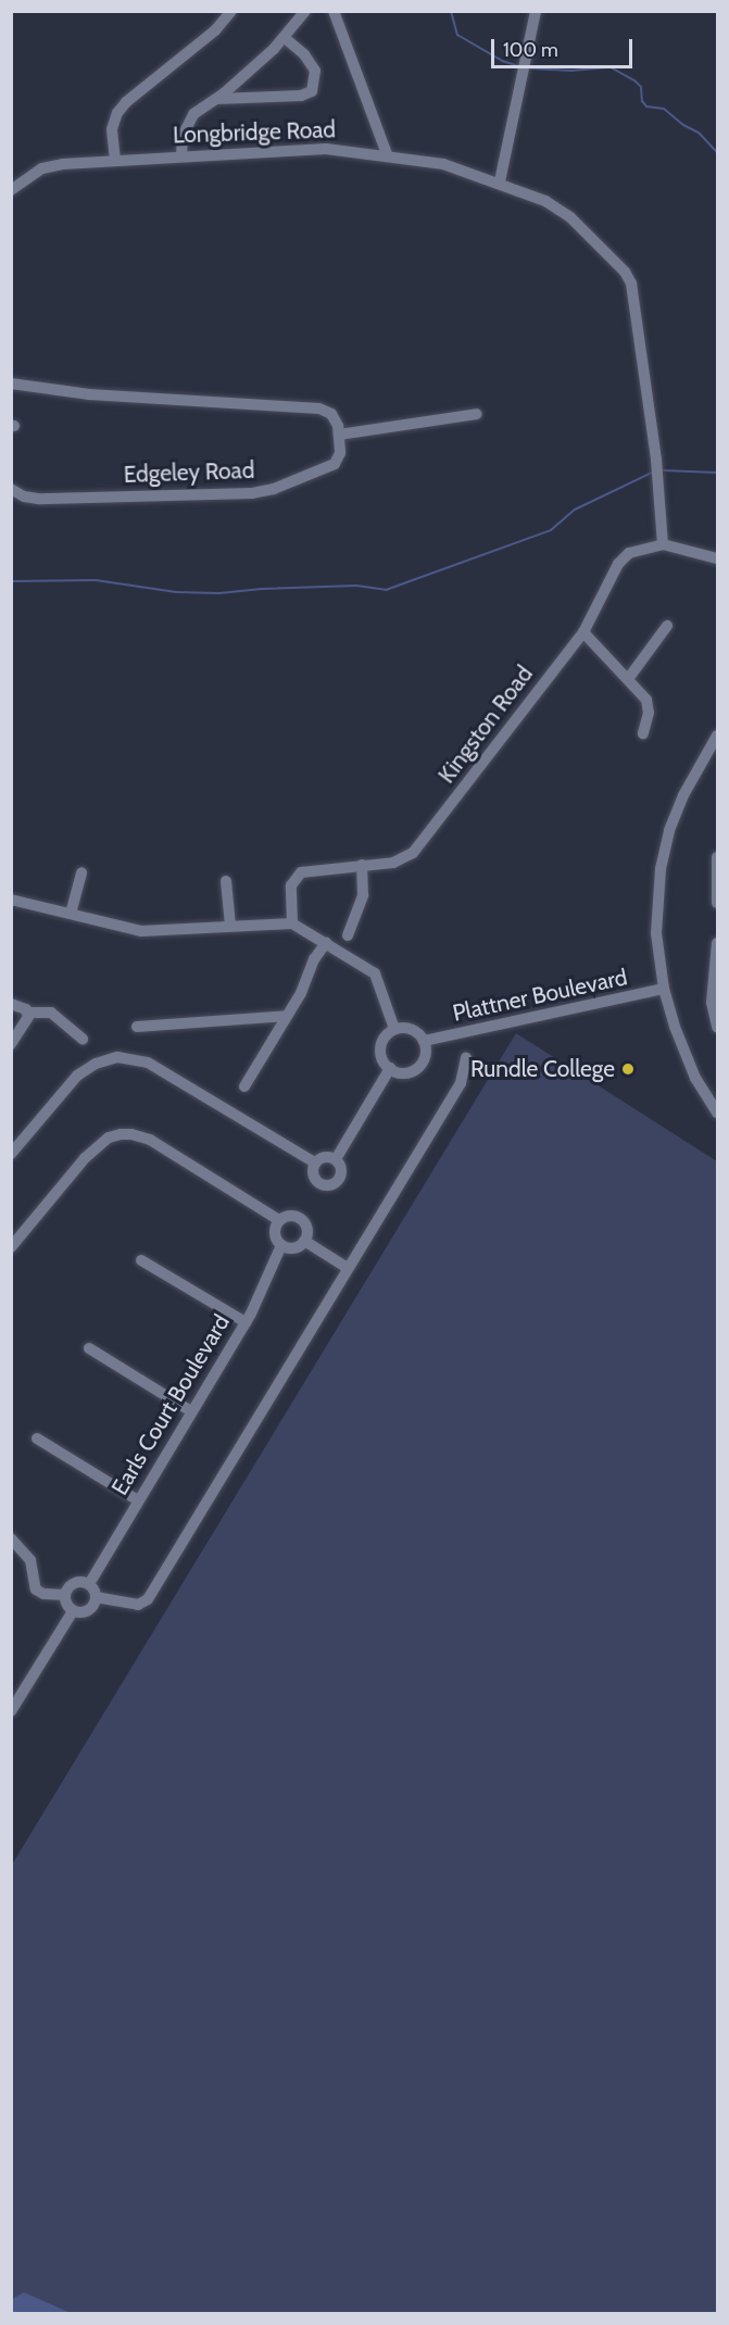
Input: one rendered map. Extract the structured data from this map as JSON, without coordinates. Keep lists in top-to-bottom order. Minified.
{"streets":{"street":["Longbridge Road","Edgeley Road","Kingston Road","Plattner Boulevard","Earls Court Boulevard"]},"crossings":[["Longbridge Road","Kingston Road"]],"places":["Rundle College"],"scale_bar":"100 m"}
